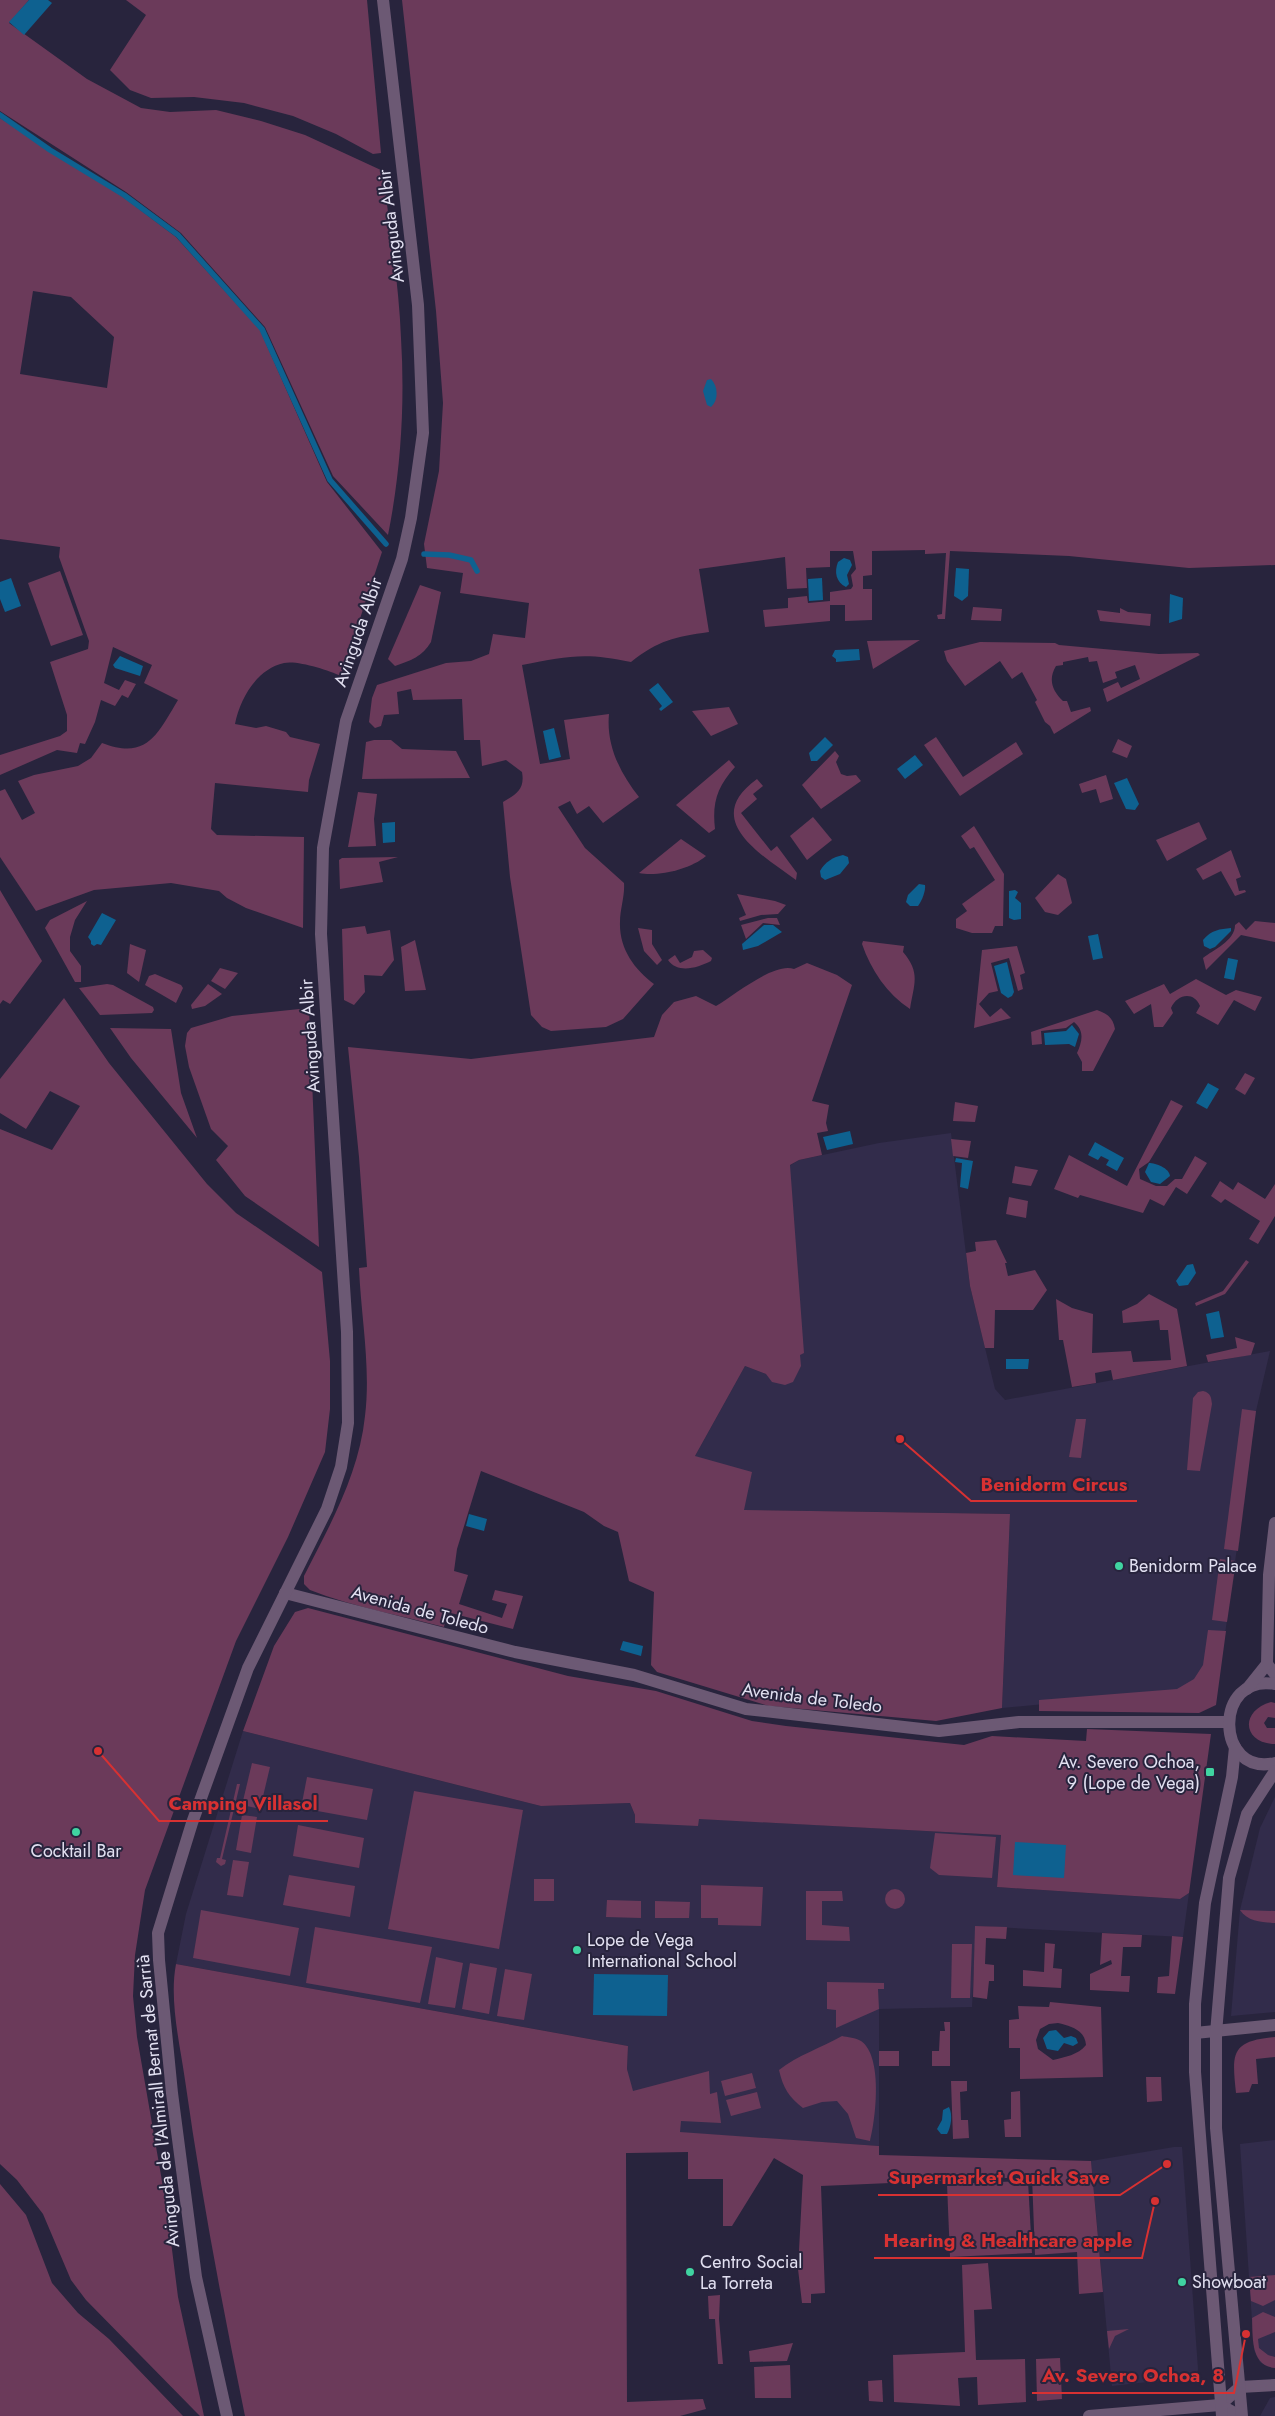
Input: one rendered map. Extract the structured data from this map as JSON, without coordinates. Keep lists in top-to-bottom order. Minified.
{"streets":{"street":["Avinguda Albir","Avenida de Toledo","Avinguda de l'Almirall Bernat de Sarrià"]},"crossings":[["Avinguda Albir","Avinguda de l'Almirall Bernat de Sarrià"],["Avenida de Toledo","Avinguda de l'Almirall Bernat de Sarrià"]],"places":{"other":["Benidorm Circus","Benidorm Palace","Camping Villasol","Cocktail Bar","Lope de Vega International School","Supermarket Quick Save","Hearing & Healthcare apple","Centro Social La Torreta","Showboat","Av. Severo Ochoa, 8"],"transit":["Av. Severo Ochoa, 9 (Lope de Vega)"]}}
